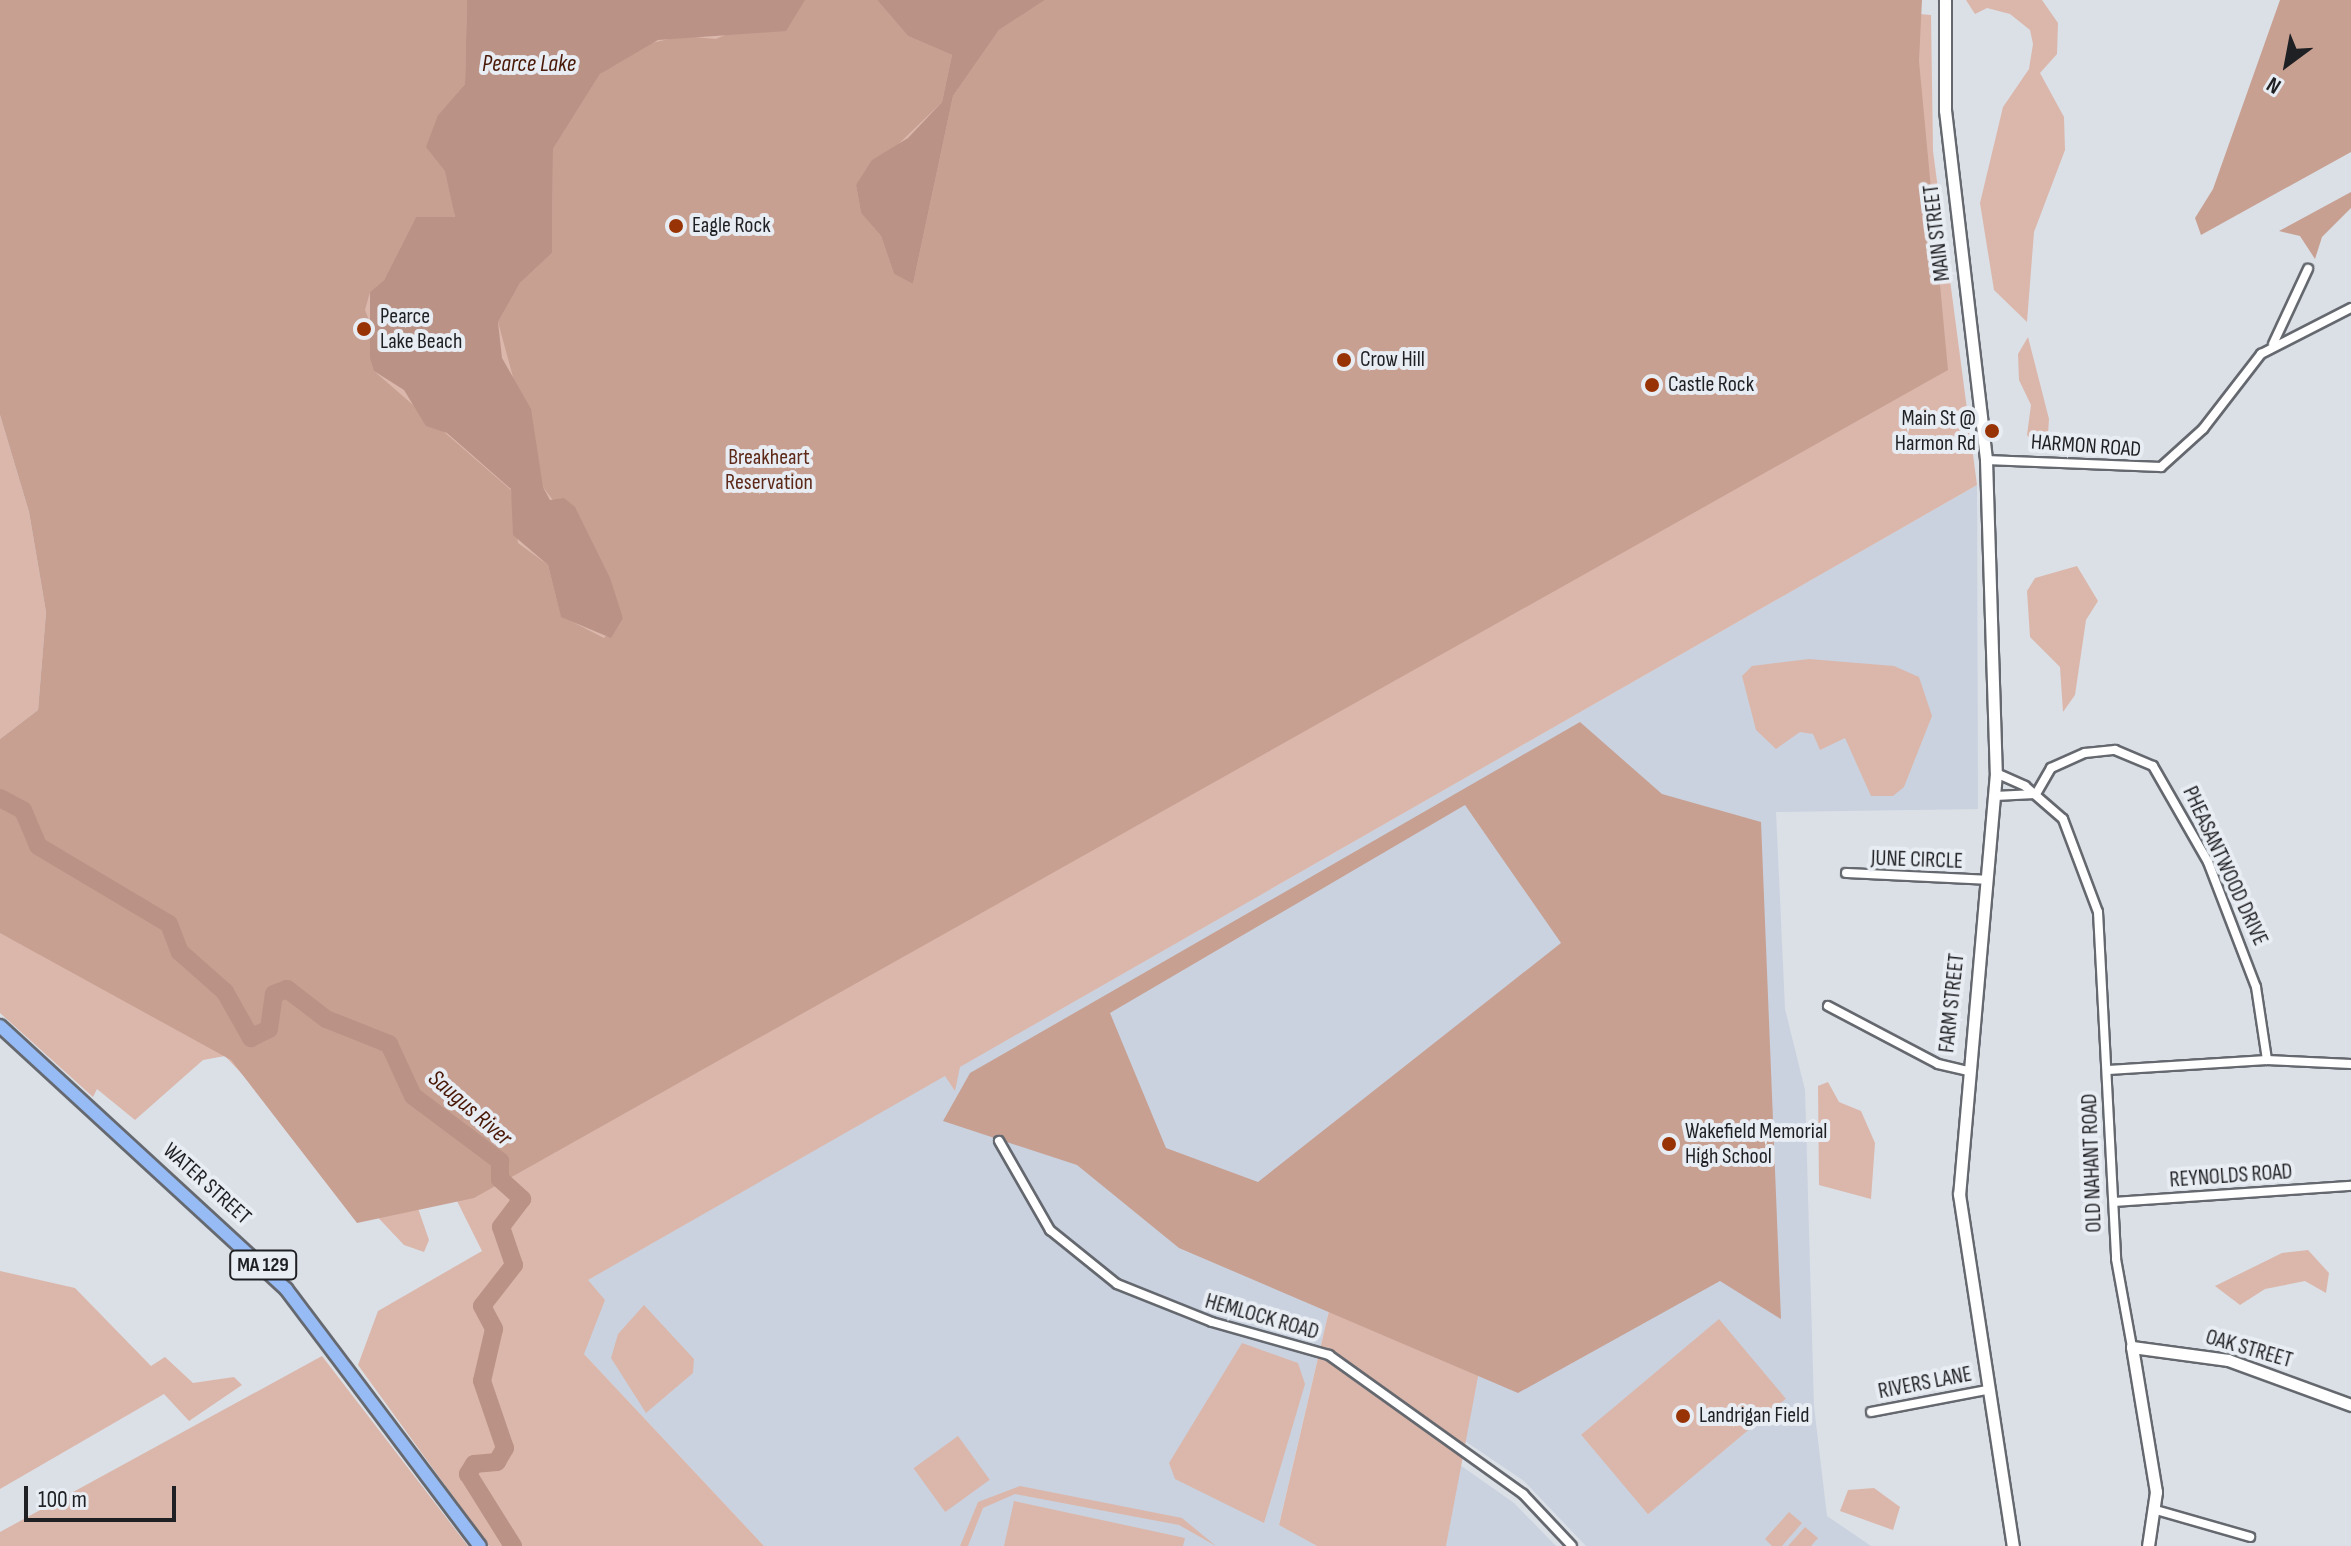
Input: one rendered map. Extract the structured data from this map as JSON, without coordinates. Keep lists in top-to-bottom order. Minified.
{"streets":{"main road":["MAIN STREET","FARM STREET","OLD NAHANT ROAD","WATER STREET","MA 129","OAK STREET"],"street":["HARMON ROAD","JUNE CIRCLE","PHEASANTWOOD DRIVE","REYNOLDS ROAD","HEMLOCK ROAD","RIVERS LANE"]},"crossings":[["MAIN STREET","HARMON ROAD"],["MAIN STREET","FARM STREET"],["HARMON ROAD","FARM STREET"],["JUNE CIRCLE","FARM STREET"],["PHEASANTWOOD DRIVE","OLD NAHANT ROAD"],["FARM STREET","OLD NAHANT ROAD"],["FARM STREET","RIVERS LANE"],["OLD NAHANT ROAD","REYNOLDS ROAD"],["OLD NAHANT ROAD","OAK STREET"]],"water":["Pearce Lake","Saugus River"],"parks":["Breakheart Reservation"],"places":["Eagle Rock","Pearce Lake Beach","Crow Hill","Castle Rock","Main St @ Harmon Rd","Wakefield Memorial High School","Landrigan Field"],"scale_bar":"100 m","north":"bottom left"}
